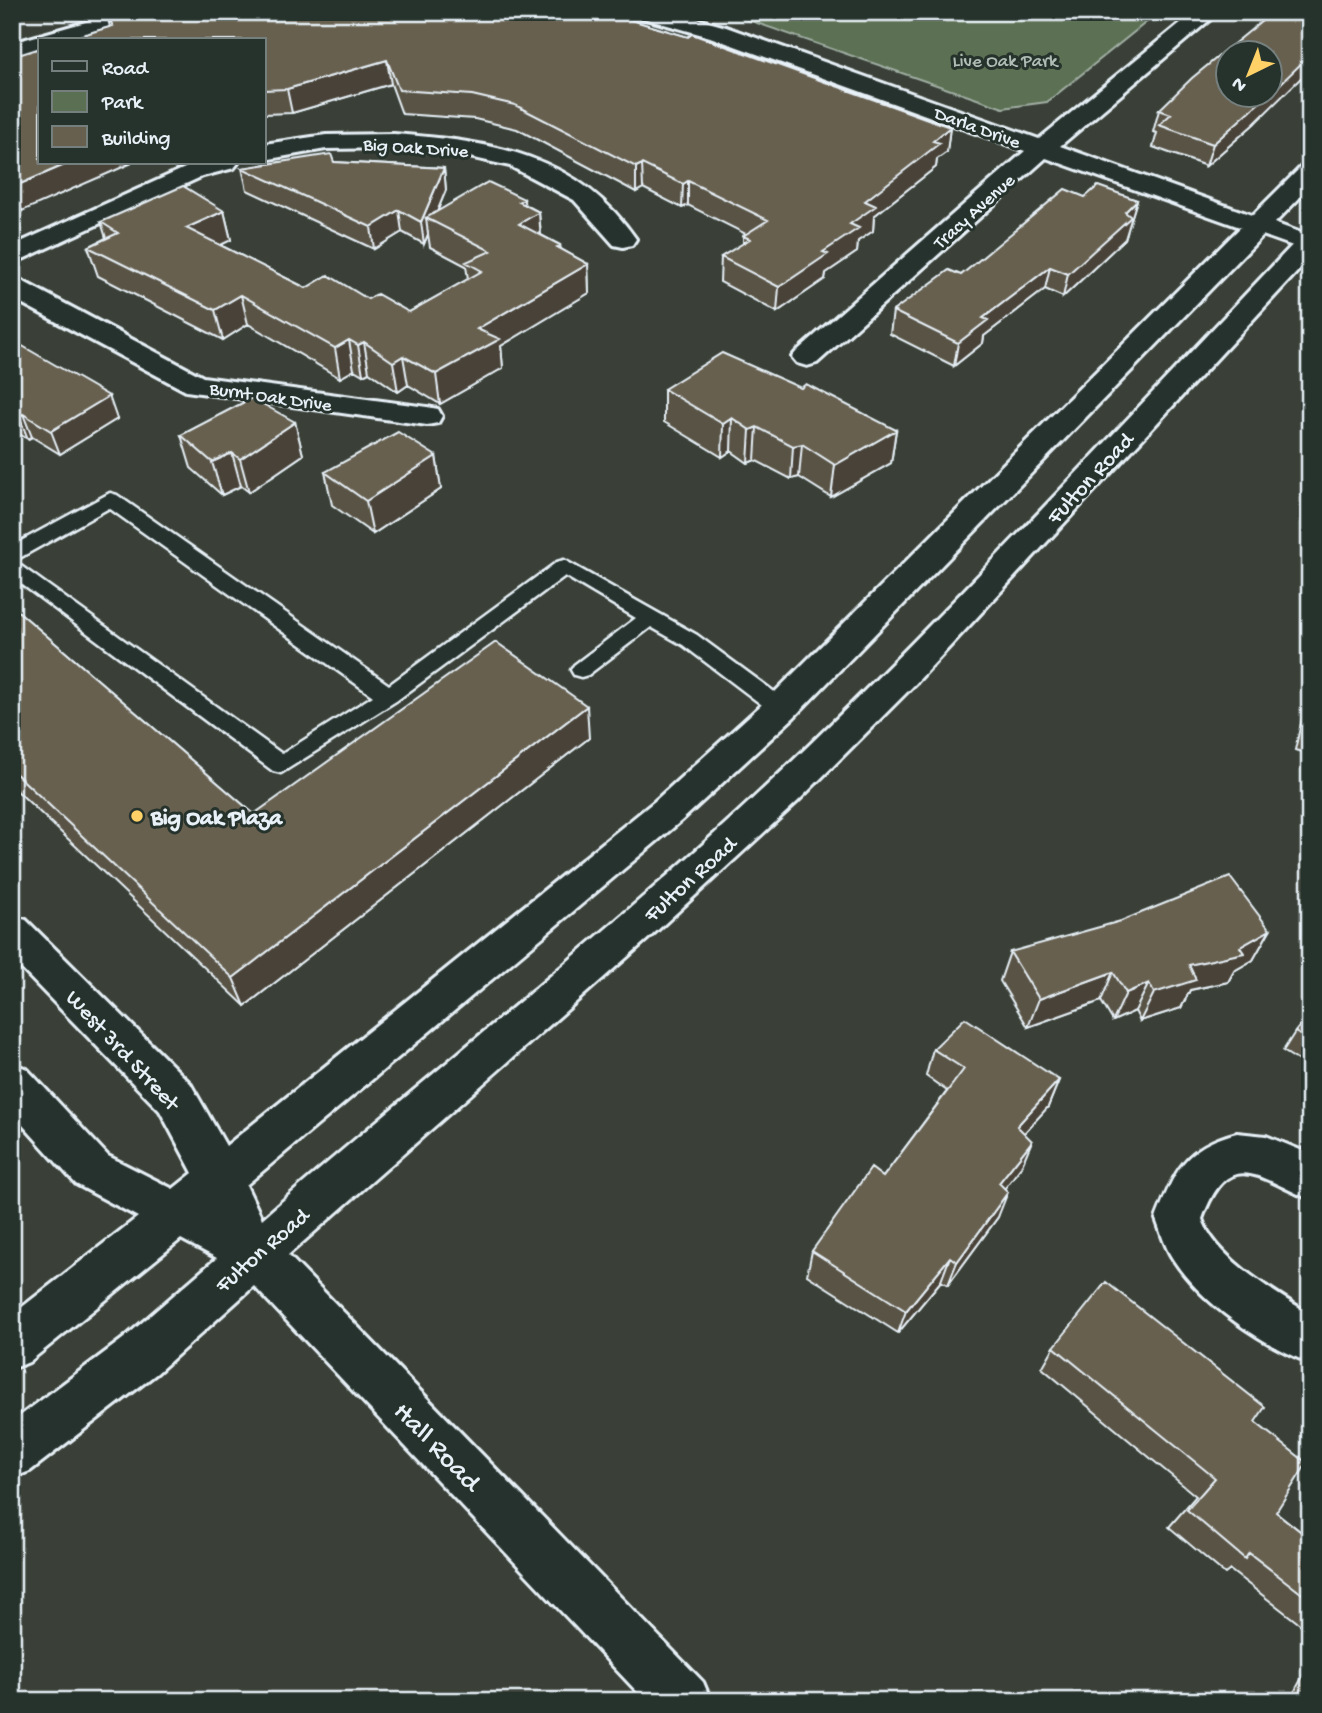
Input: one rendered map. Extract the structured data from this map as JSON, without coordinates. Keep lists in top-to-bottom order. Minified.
{"streets":{"main road":["Darla Drive","Big Oak Drive","Tracy Avenue","Burnt Oak Drive","Fulton Road","West 3rd Street","Hall Road"]},"crossings":[["Darla Drive","Tracy Avenue"],["Darla Drive","Fulton Road"],["Fulton Road","West 3rd Street"],["Fulton Road","Hall Road"],["West 3rd Street","Hall Road"]],"parks":["Live Oak Park"],"places":["Big Oak Plaza"],"legend":["Road","Park","Building"],"north":"bottom left"}
